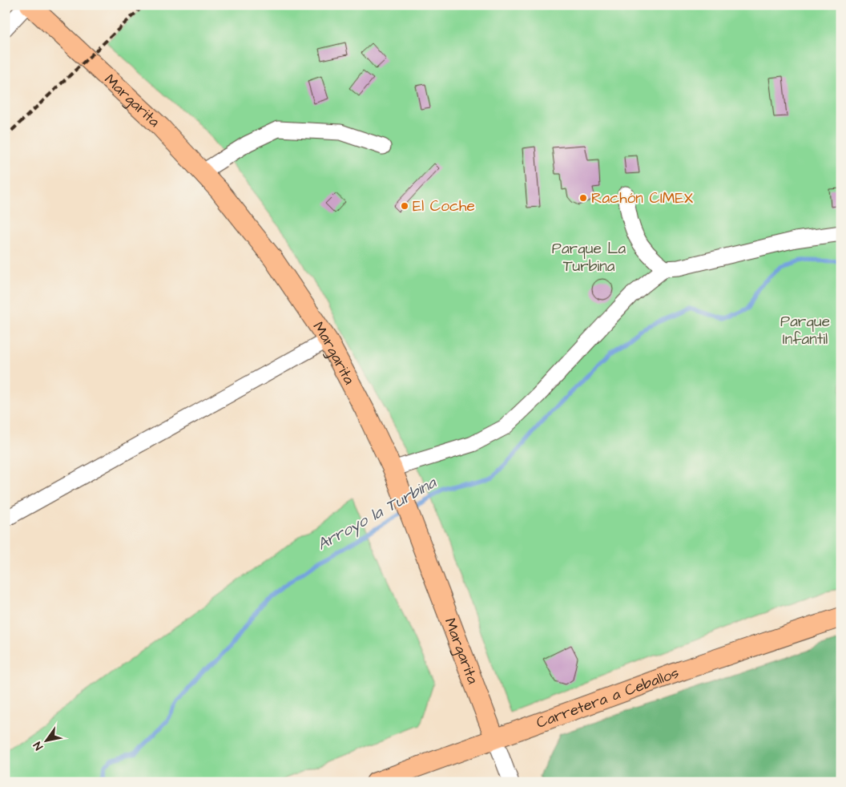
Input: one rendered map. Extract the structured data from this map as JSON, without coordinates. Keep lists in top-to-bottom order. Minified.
{"streets":{"main road":["Margarita","Carretera a Ceballos"]},"crossings":[["Margarita","Carretera a Ceballos"]],"water":["Arroyo la Turbina"],"parks":["Parque La Turbina","Parque Infantil"],"places":["Rachón CIMEX","El Coche"],"north":"bottom left"}
